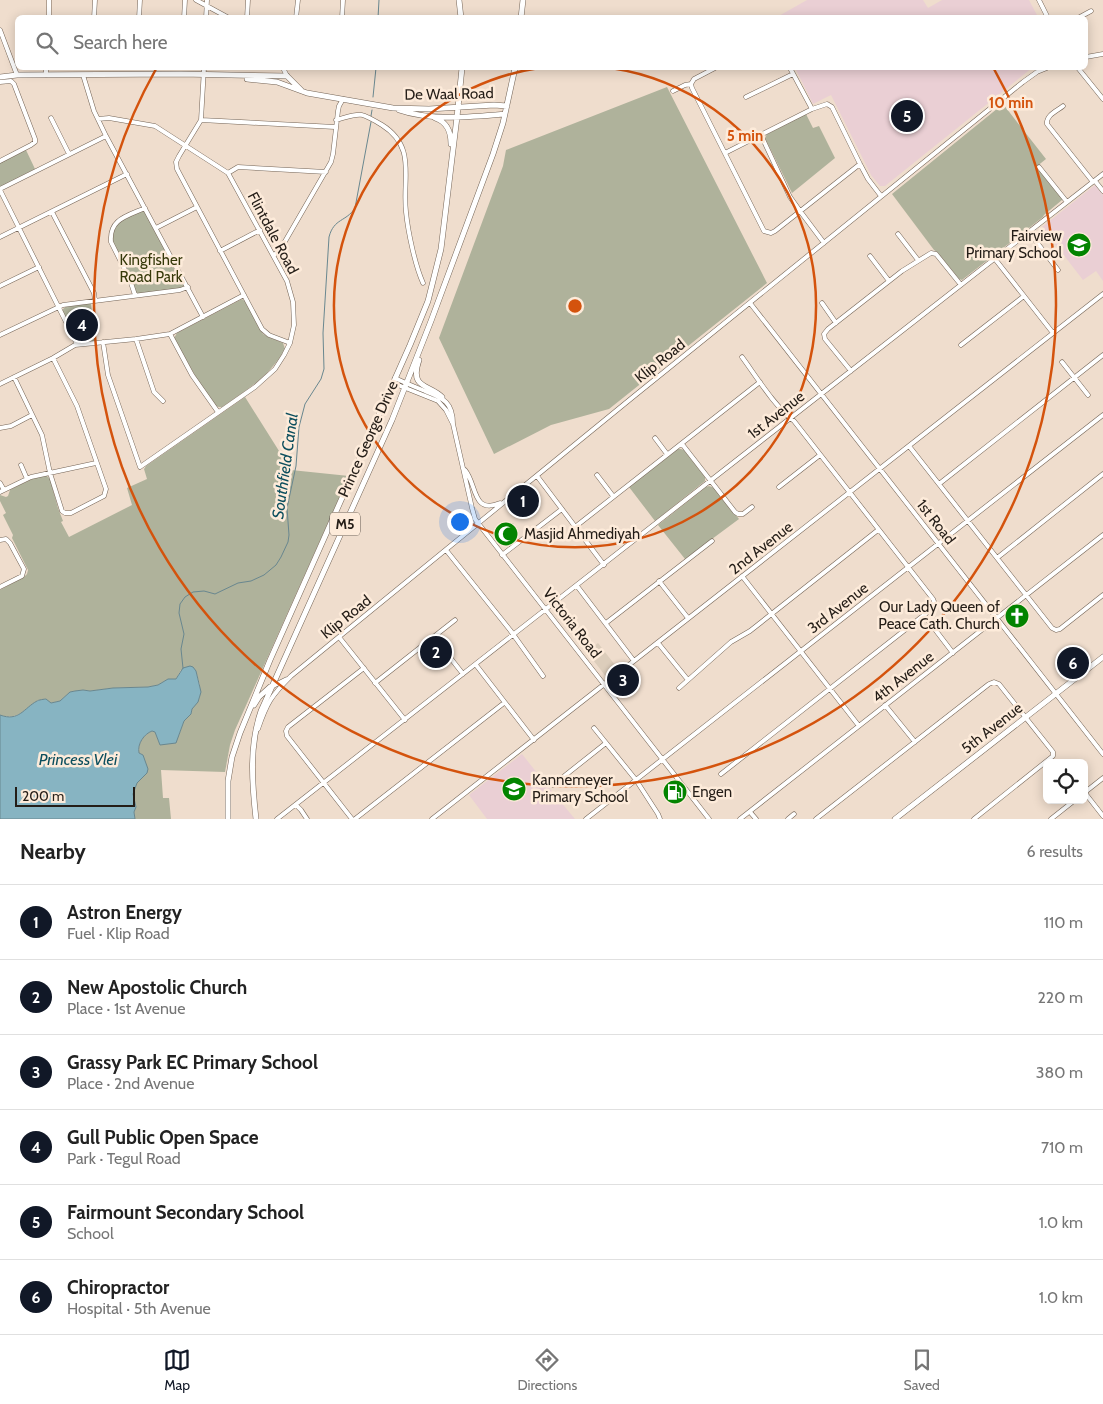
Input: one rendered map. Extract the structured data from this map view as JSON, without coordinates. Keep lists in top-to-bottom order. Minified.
{"streets":{"main road":["De Waal Road","Prince George Drive","M5","5th Avenue"],"street":["Flintdale Road","Klip Road","1st Avenue","1st Road","2nd Avenue","3rd Avenue","Victoria Road","4th Avenue"]},"crossings":[["De Waal Road","Prince George Drive"],["Klip Road","Prince George Drive"],["Klip Road","1st Road"],["Klip Road","Victoria Road"],["1st Avenue","1st Road"],["1st Avenue","Victoria Road"],["Prince George Drive","Victoria Road"],["1st Road","2nd Avenue"],["1st Road","3rd Avenue"],["1st Road","4th Avenue"],["1st Road","5th Avenue"],["2nd Avenue","Victoria Road"],["3rd Avenue","Victoria Road"]],"water":["Southfield Canal","Princess Vlei"],"parks":["Kingfisher Road Park"],"places":{"school or university":["Fairview Primary School","Kannemeyer Primary School"],"mosque":["Masjid Ahmediyah"],"church":["Our Lady Queen of Peace Cath. Church"],"fuel station":["Engen"]},"scale_bar":"200 m","page":{"search":"Search here","pins":["5","4","1","2","6","3"],"scale":"200 m","heading":["Nearby","6 results"],"list":[{"mark":"1","name":"Astron Energy","note":"Fuel · Klip Road","value":"110 m"},{"mark":"2","name":"New Apostolic Church","note":"Place · 1st Avenue","value":"220 m"},{"mark":"3","name":"Grassy Park EC Primary School","note":"Place · 2nd Avenue","value":"380 m"},{"mark":"4","name":"Gull Public Open Space","note":"Park · Tegul Road","value":"710 m"},{"mark":"5","name":"Fairmount Secondary School","note":"School","value":"1.0 km"},{"mark":"6","name":"Chiropractor","note":"Hospital · 5th Avenue","value":"1.0 km"}],"nav":["Map","Directions","Saved"]},"rings":["10 min","5 min"]}
